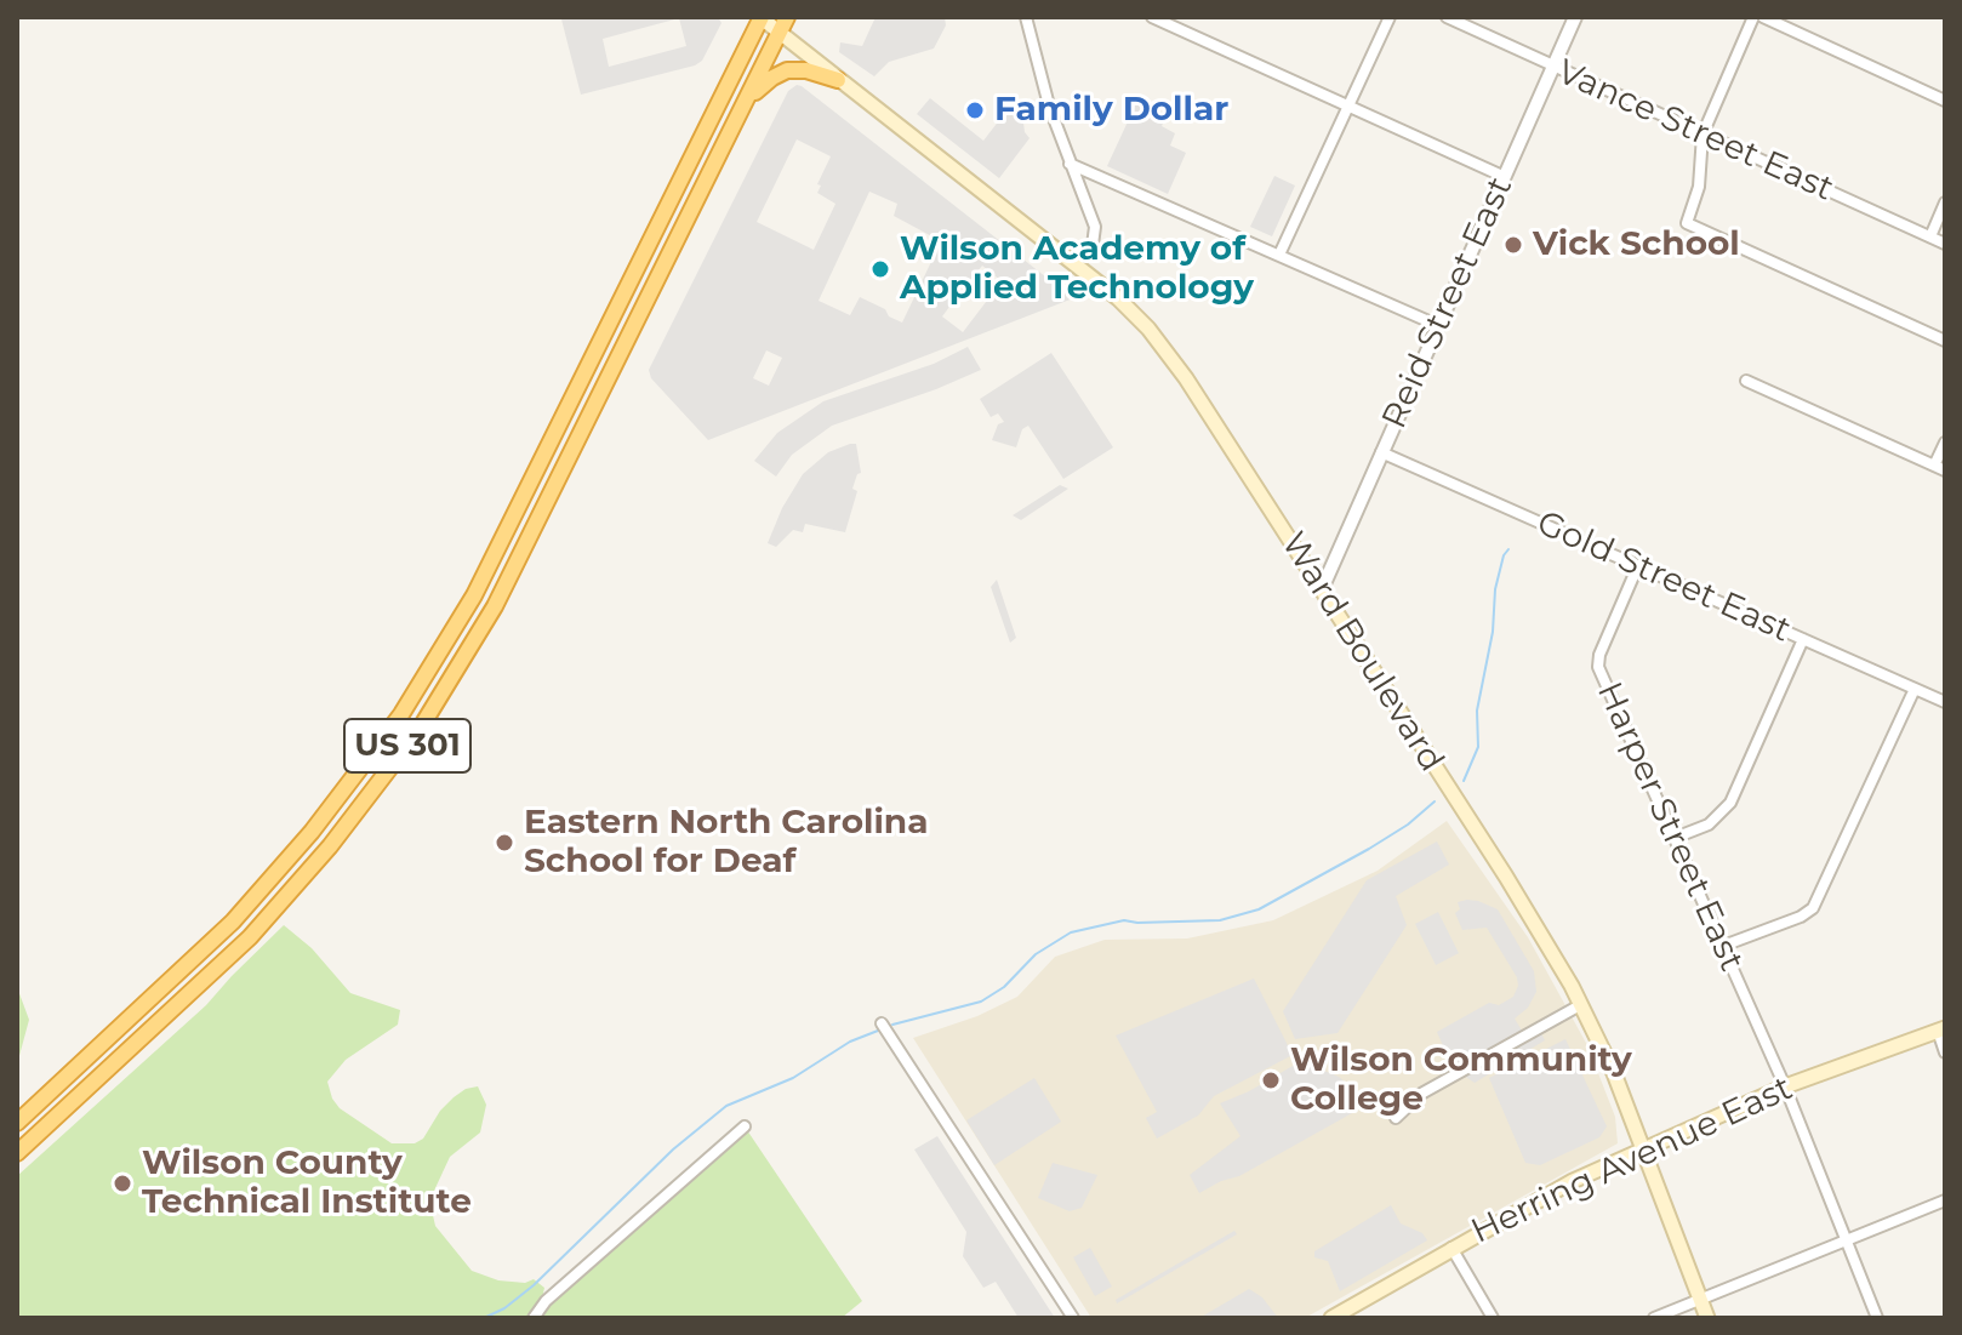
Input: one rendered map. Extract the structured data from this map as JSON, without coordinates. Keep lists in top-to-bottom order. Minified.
{"streets":{"highway":["US 301"],"main road":["Ward Boulevard","Herring Avenue East"],"street":["Vance Street East","Reid Street East","Gold Street East","Harper Street East"]},"crossings":[["Vance Street East","Reid Street East"],["Reid Street East","Gold Street East"],["Reid Street East","Ward Boulevard"],["Gold Street East","Harper Street East"],["Ward Boulevard","US 301"],["Ward Boulevard","Herring Avenue East"],["Harper Street East","Herring Avenue East"]],"places":["Family Dollar","Vick School","Wilson Academy of Applied Technology","Eastern North Carolina School for Deaf","Wilson Community College","Wilson County Technical Institute"]}
